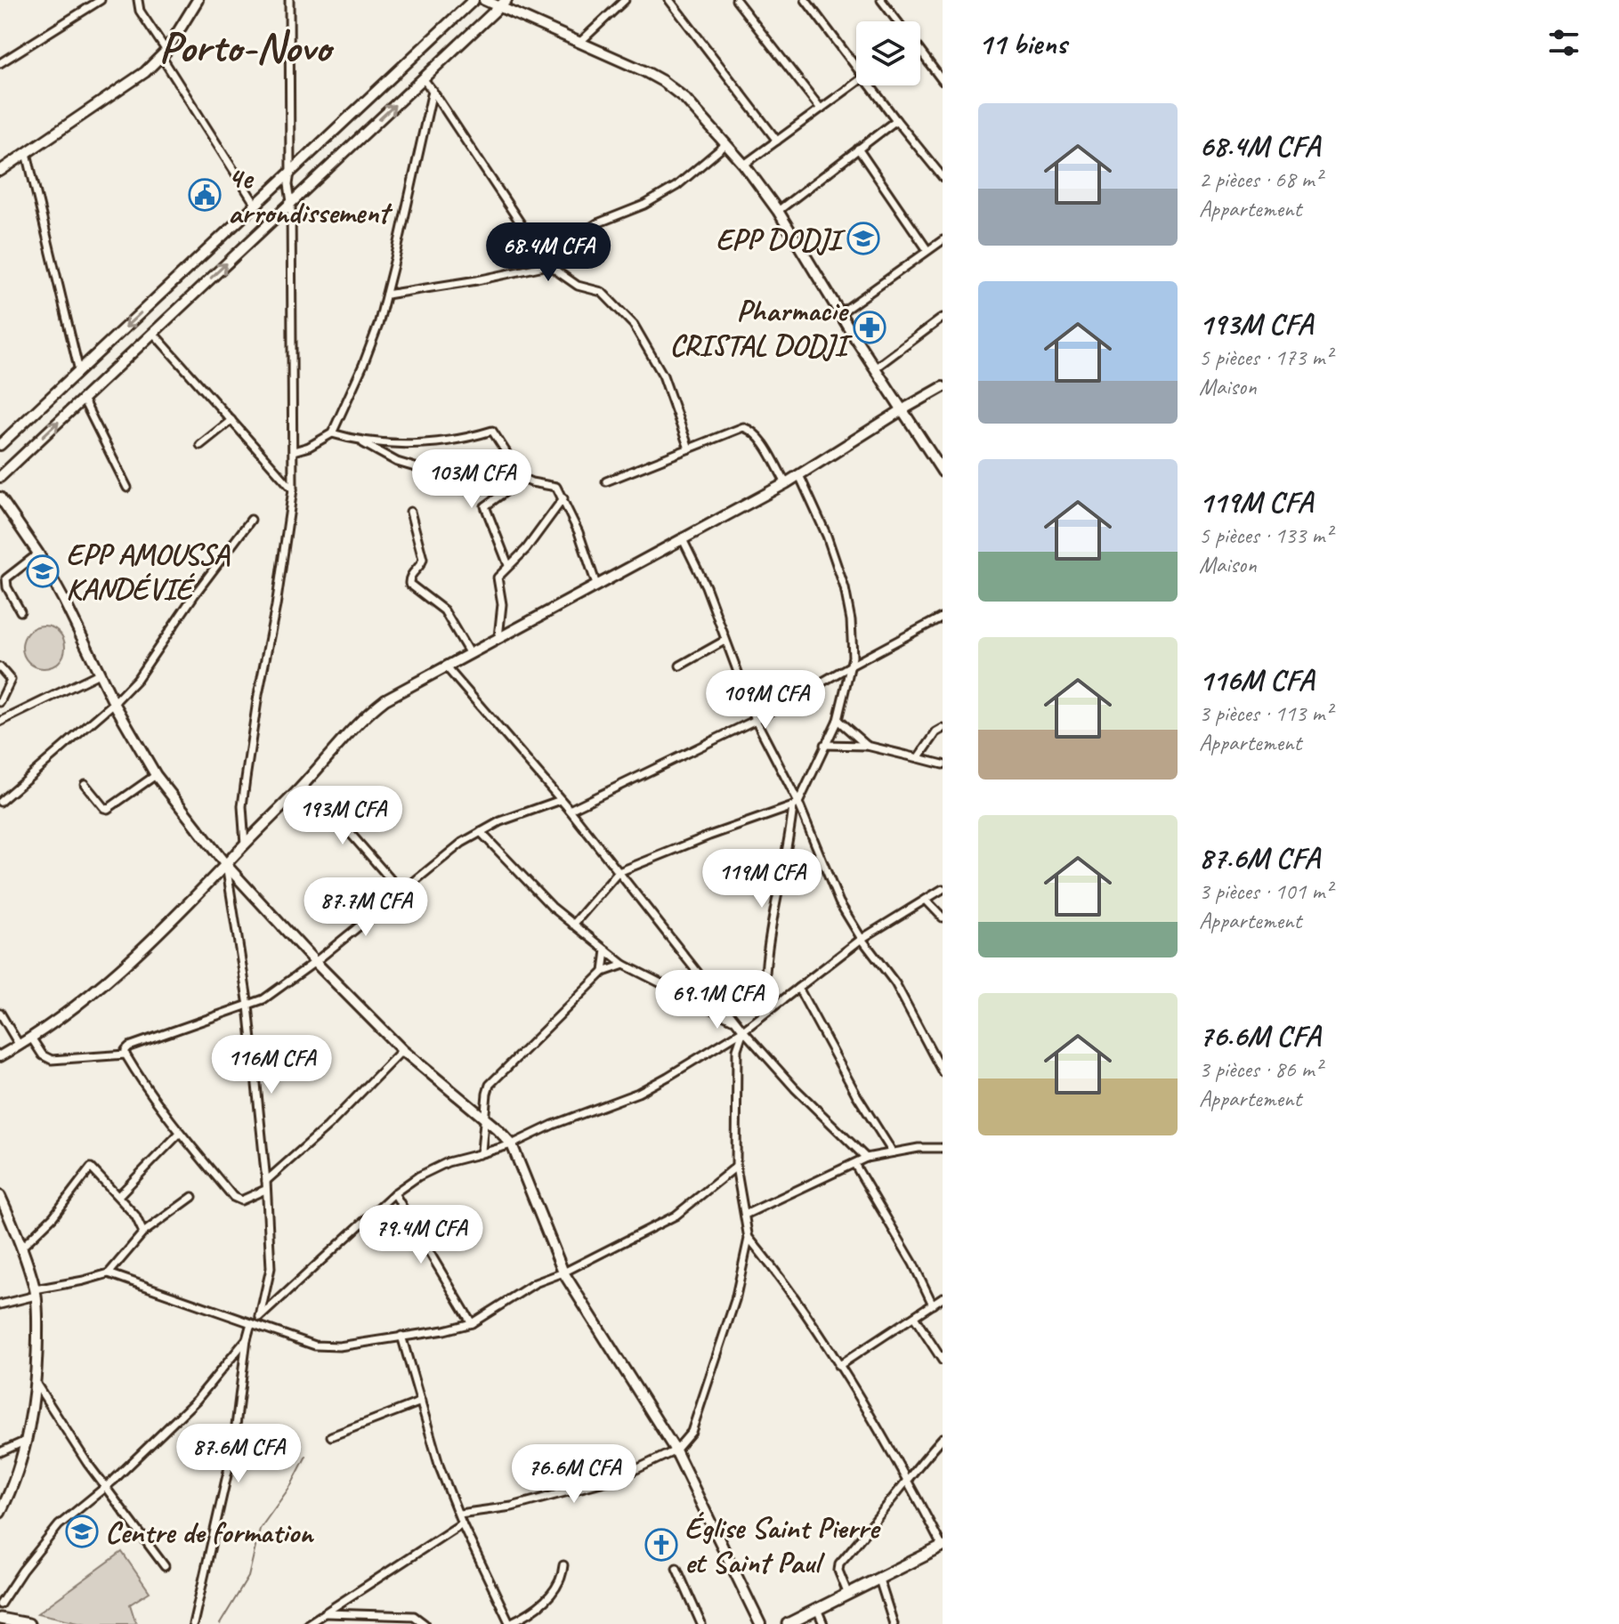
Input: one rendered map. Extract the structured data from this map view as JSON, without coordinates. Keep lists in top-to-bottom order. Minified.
{"districts":["Porto-Novo"],"places":{"public building":["4e arrondissement"],"school or university":["EPP DODJI","EPP AMOUSSA KANDÉVIÉ","Centre de formation"],"pharmacy":["Pharmacie CRISTAL DODJI"],"church":["Église Saint Pierre et Saint Paul"]},"page":{"heading":"11 biens","list":[{"name":"68.4M CFA","note":"2 pièces · 68 m² · Appartement"},{"name":"193M CFA","note":"5 pièces · 173 m² · Maison"},{"name":"119M CFA","note":"5 pièces · 133 m² · Maison"},{"name":"116M CFA","note":"3 pièces · 113 m² · Appartement"},{"name":"87.6M CFA","note":"3 pièces · 101 m² · Appartement"},{"name":"76.6M CFA","note":"3 pièces · 86 m² · Appartement"}],"price":["68.4M CFA","103M CFA","109M CFA","193M CFA","119M CFA","87.7M CFA","69.1M CFA","116M CFA","79.4M CFA","87.6M CFA","76.6M CFA"]}}
